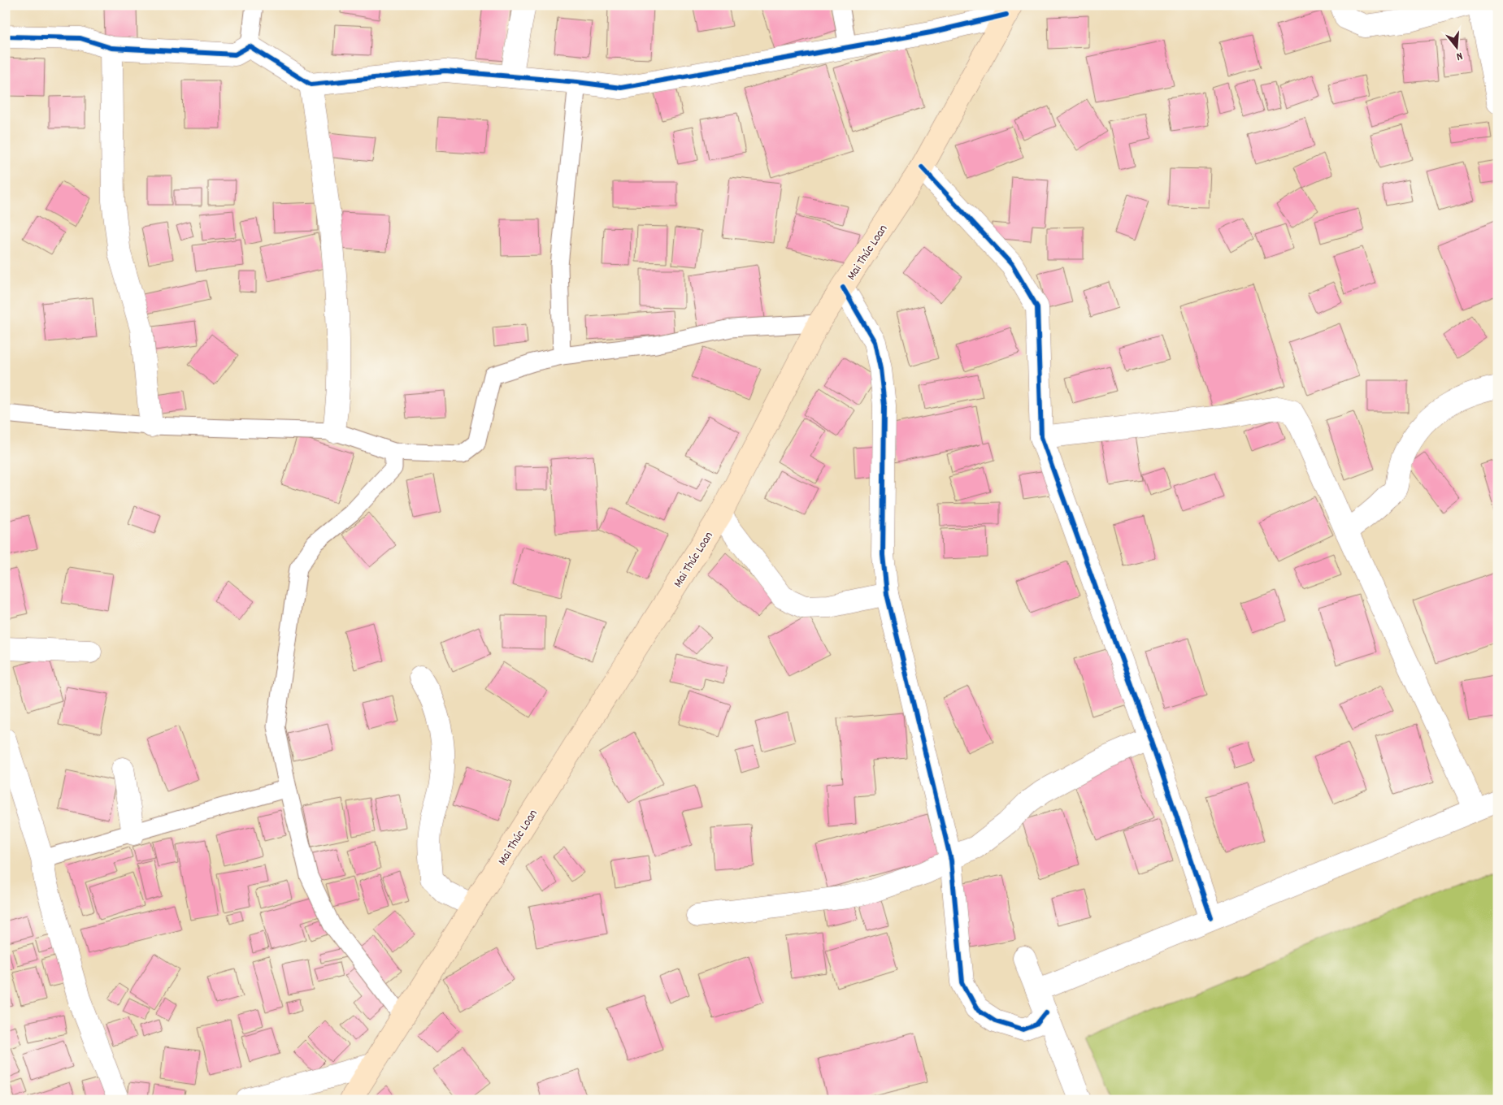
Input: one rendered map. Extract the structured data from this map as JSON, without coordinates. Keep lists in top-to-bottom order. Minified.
{"streets":{"main road":["Mai Thúc Loan"]},"north":"bottom"}
